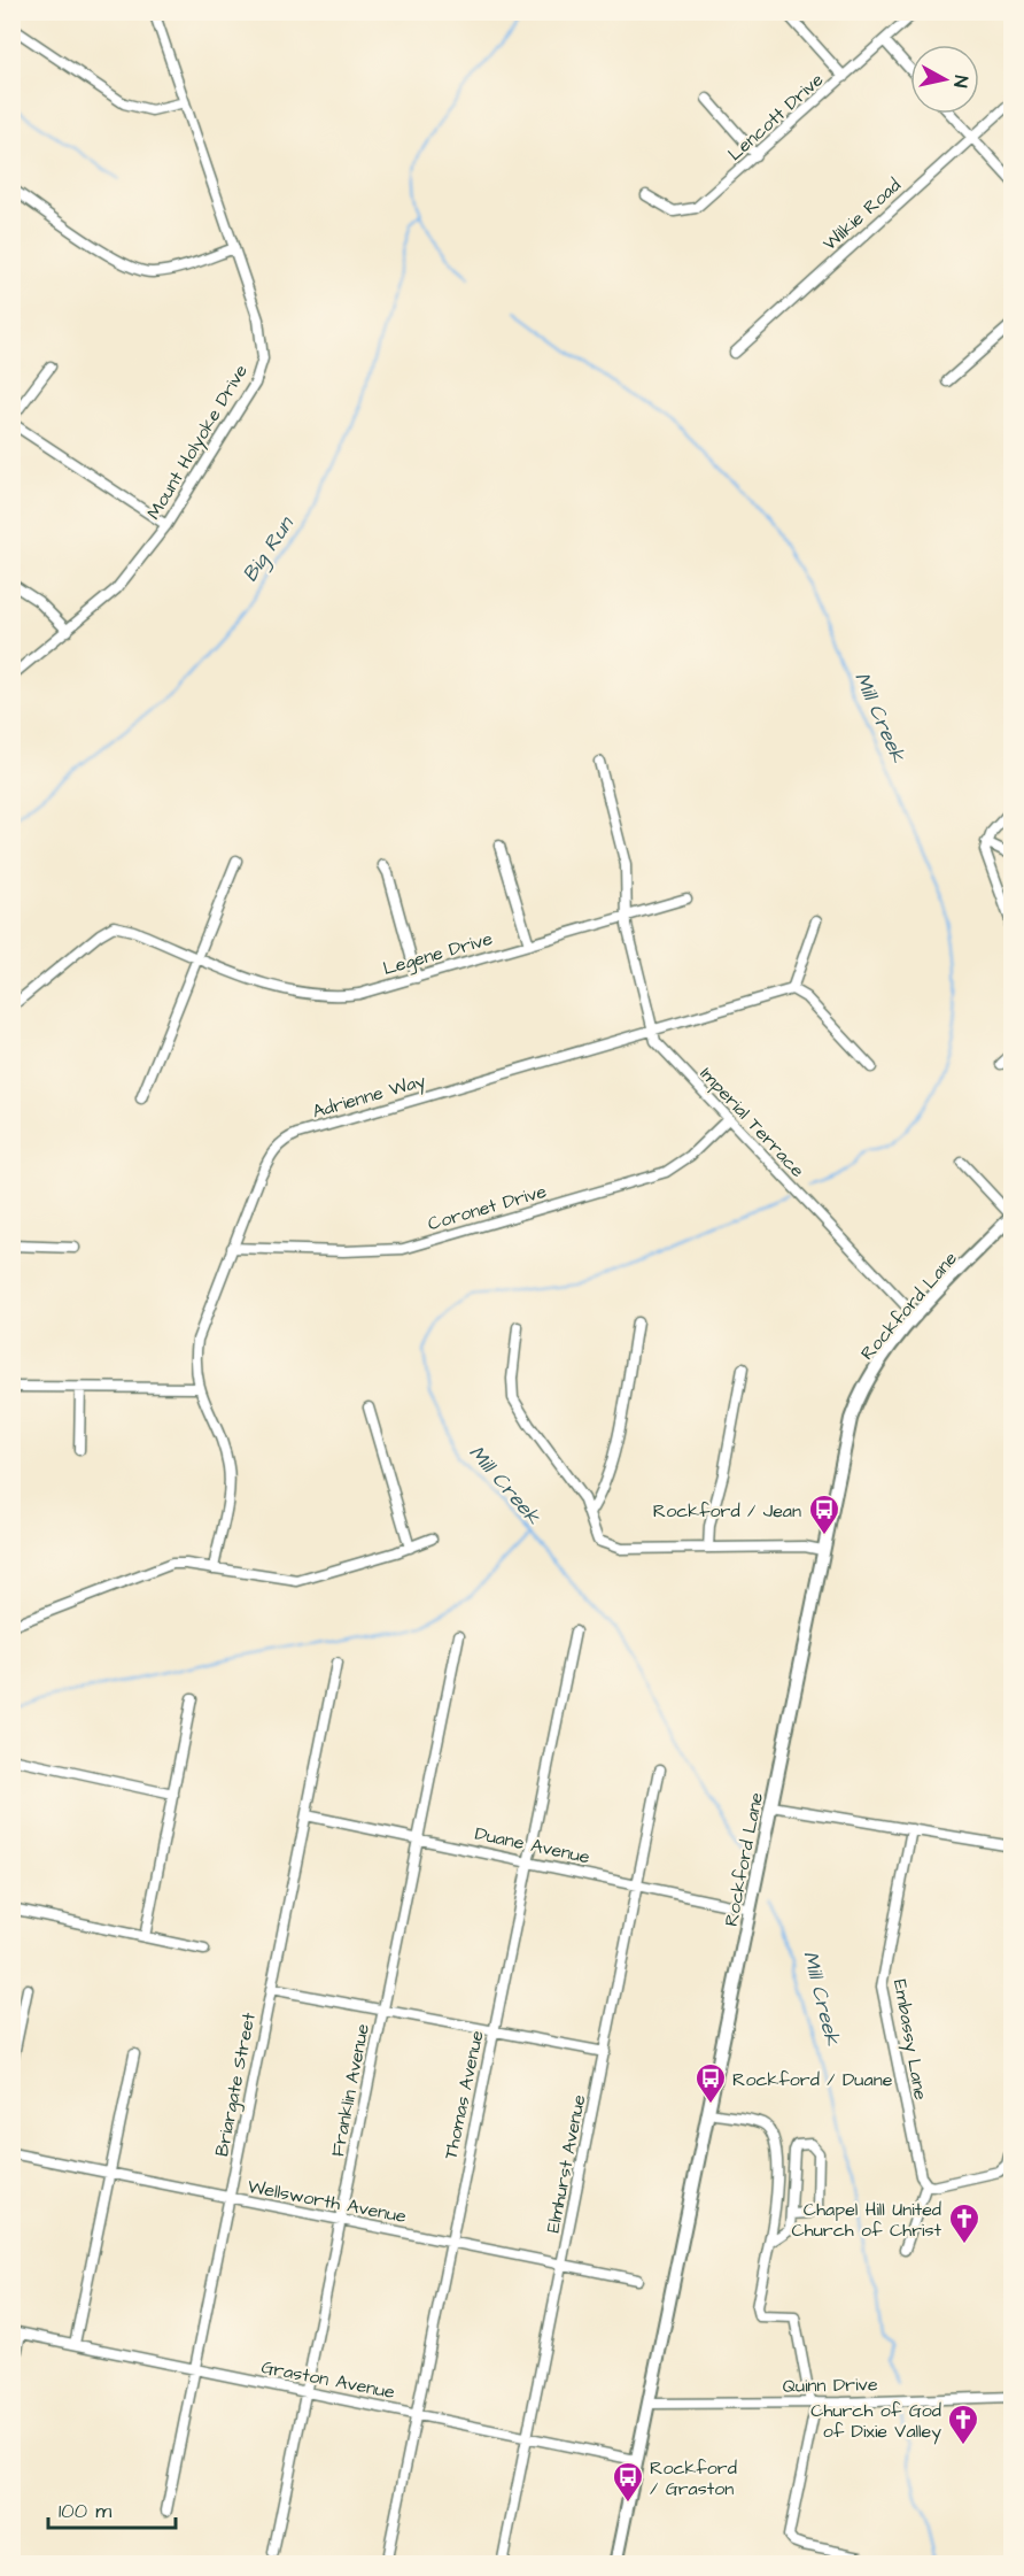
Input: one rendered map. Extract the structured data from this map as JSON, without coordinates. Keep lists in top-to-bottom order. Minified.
{"streets":{"main road":["Rockford Lane"],"street":["Lencott Drive","Wilkie Road","Mount Holyoke Drive","Legene Drive","Adrienne Way","Imperial Terrace","Coronet Drive","Duane Avenue","Embassy Lane","Briargate Street","Franklin Avenue","Thomas Avenue","Elmhurst Avenue","Wellsworth Avenue","Graston Avenue","Quinn Drive"]},"crossings":[["Legene Drive","Imperial Terrace"],["Adrienne Way","Imperial Terrace"],["Adrienne Way","Coronet Drive"],["Imperial Terrace","Coronet Drive"],["Imperial Terrace","Rockford Lane"],["Rockford Lane","Duane Avenue"],["Rockford Lane","Graston Avenue"],["Rockford Lane","Quinn Drive"],["Duane Avenue","Briargate Street"],["Duane Avenue","Franklin Avenue"],["Duane Avenue","Thomas Avenue"],["Duane Avenue","Elmhurst Avenue"],["Briargate Street","Wellsworth Avenue"],["Briargate Street","Graston Avenue"],["Franklin Avenue","Wellsworth Avenue"],["Franklin Avenue","Graston Avenue"],["Thomas Avenue","Wellsworth Avenue"],["Thomas Avenue","Graston Avenue"],["Elmhurst Avenue","Wellsworth Avenue"],["Elmhurst Avenue","Graston Avenue"]],"water":["Big Run","Mill Creek"],"places":{"bus stop":["Rockford / Jean","Rockford / Duane","Rockford / Graston"],"church":["Chapel Hill United Church of Christ","Church of God of Dixie Valley"]},"scale_bar":"100 m","north":"right"}
